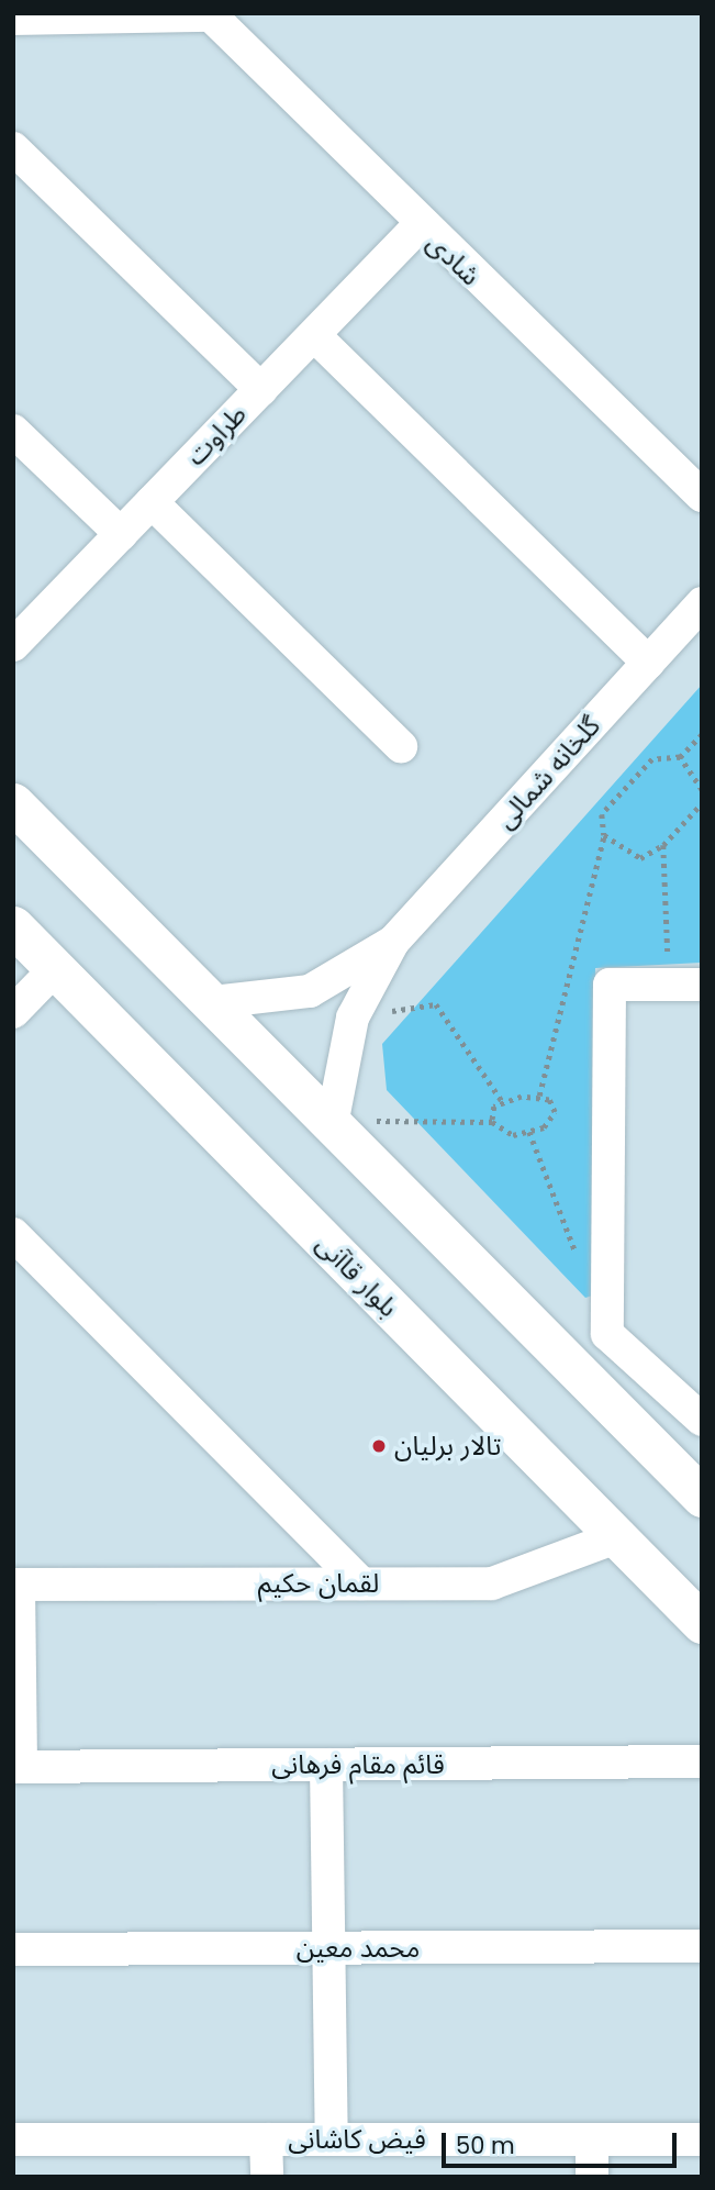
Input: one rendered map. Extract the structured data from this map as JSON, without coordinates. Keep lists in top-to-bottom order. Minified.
{"streets":{"main road":["بلوار قاآنی"],"street":["شادی","طراوت","گلخانه شمالی","لقمان حکیم","قائم مقام فرهانی","محمد معین","فیض کاشانی"]},"crossings":[["شادی","طراوت"],["بلوار قاآنی","لقمان حکیم"]],"places":["تالار برلیان"],"scale_bar":"50 m"}
